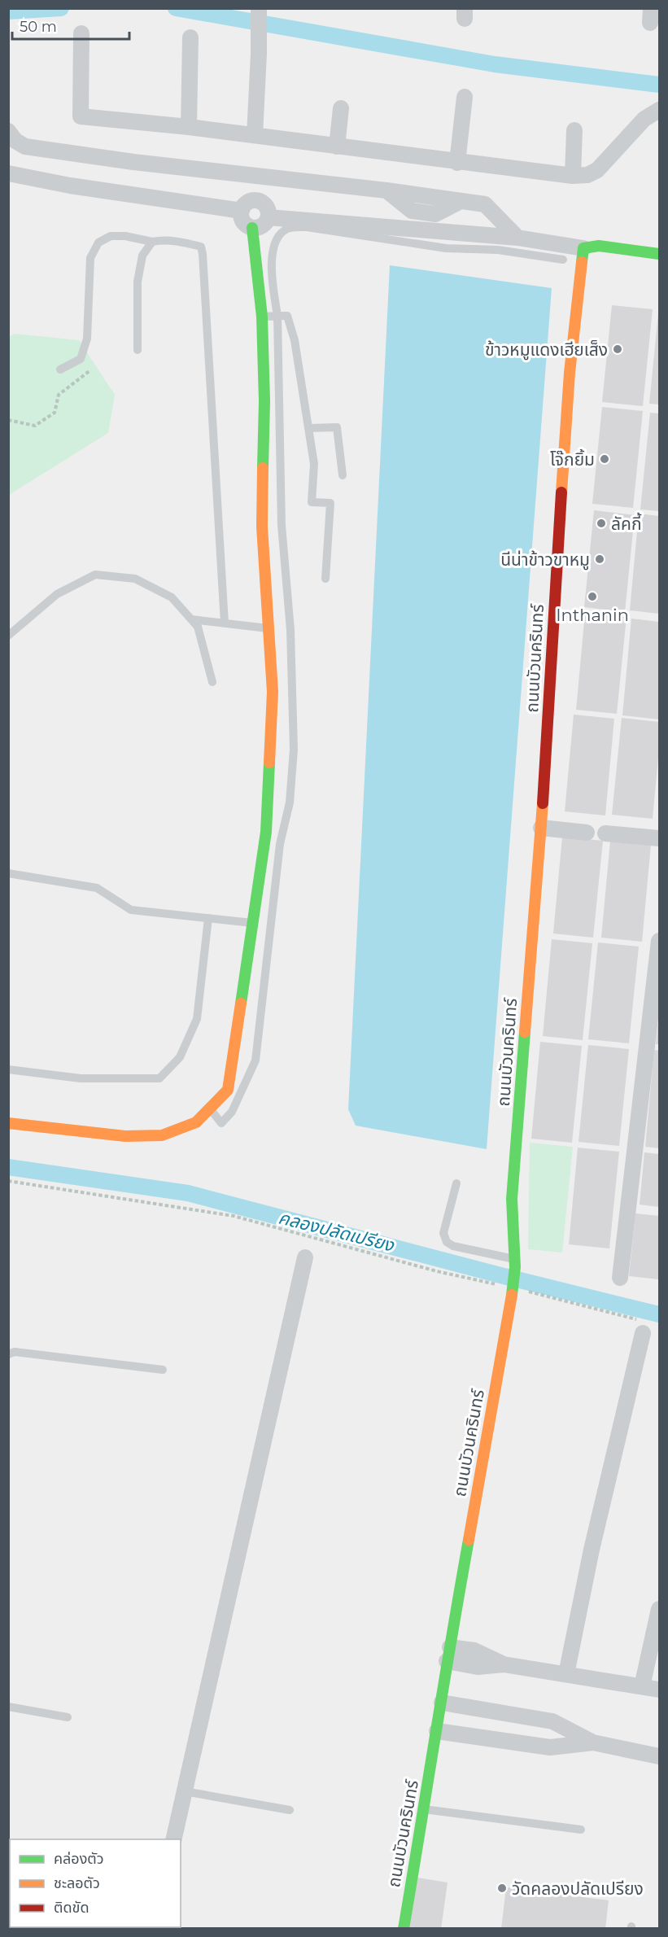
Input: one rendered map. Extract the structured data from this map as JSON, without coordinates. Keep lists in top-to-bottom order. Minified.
{"streets":{"street":["ถนนบัวนครินทร์"]},"water":["คลองปลัดเปรียง"],"places":["ข้าวหมูแดงเฮียเส็ง","โจ๊กยิ้ม","ลัคกี้","นีน่าข้าวขาหมู","Inthanin","วัดคลองปลัดเปรียง"],"legend":["คล่องตัว","ชะลอตัว","ติดขัด"],"scale_bar":"50 m"}
